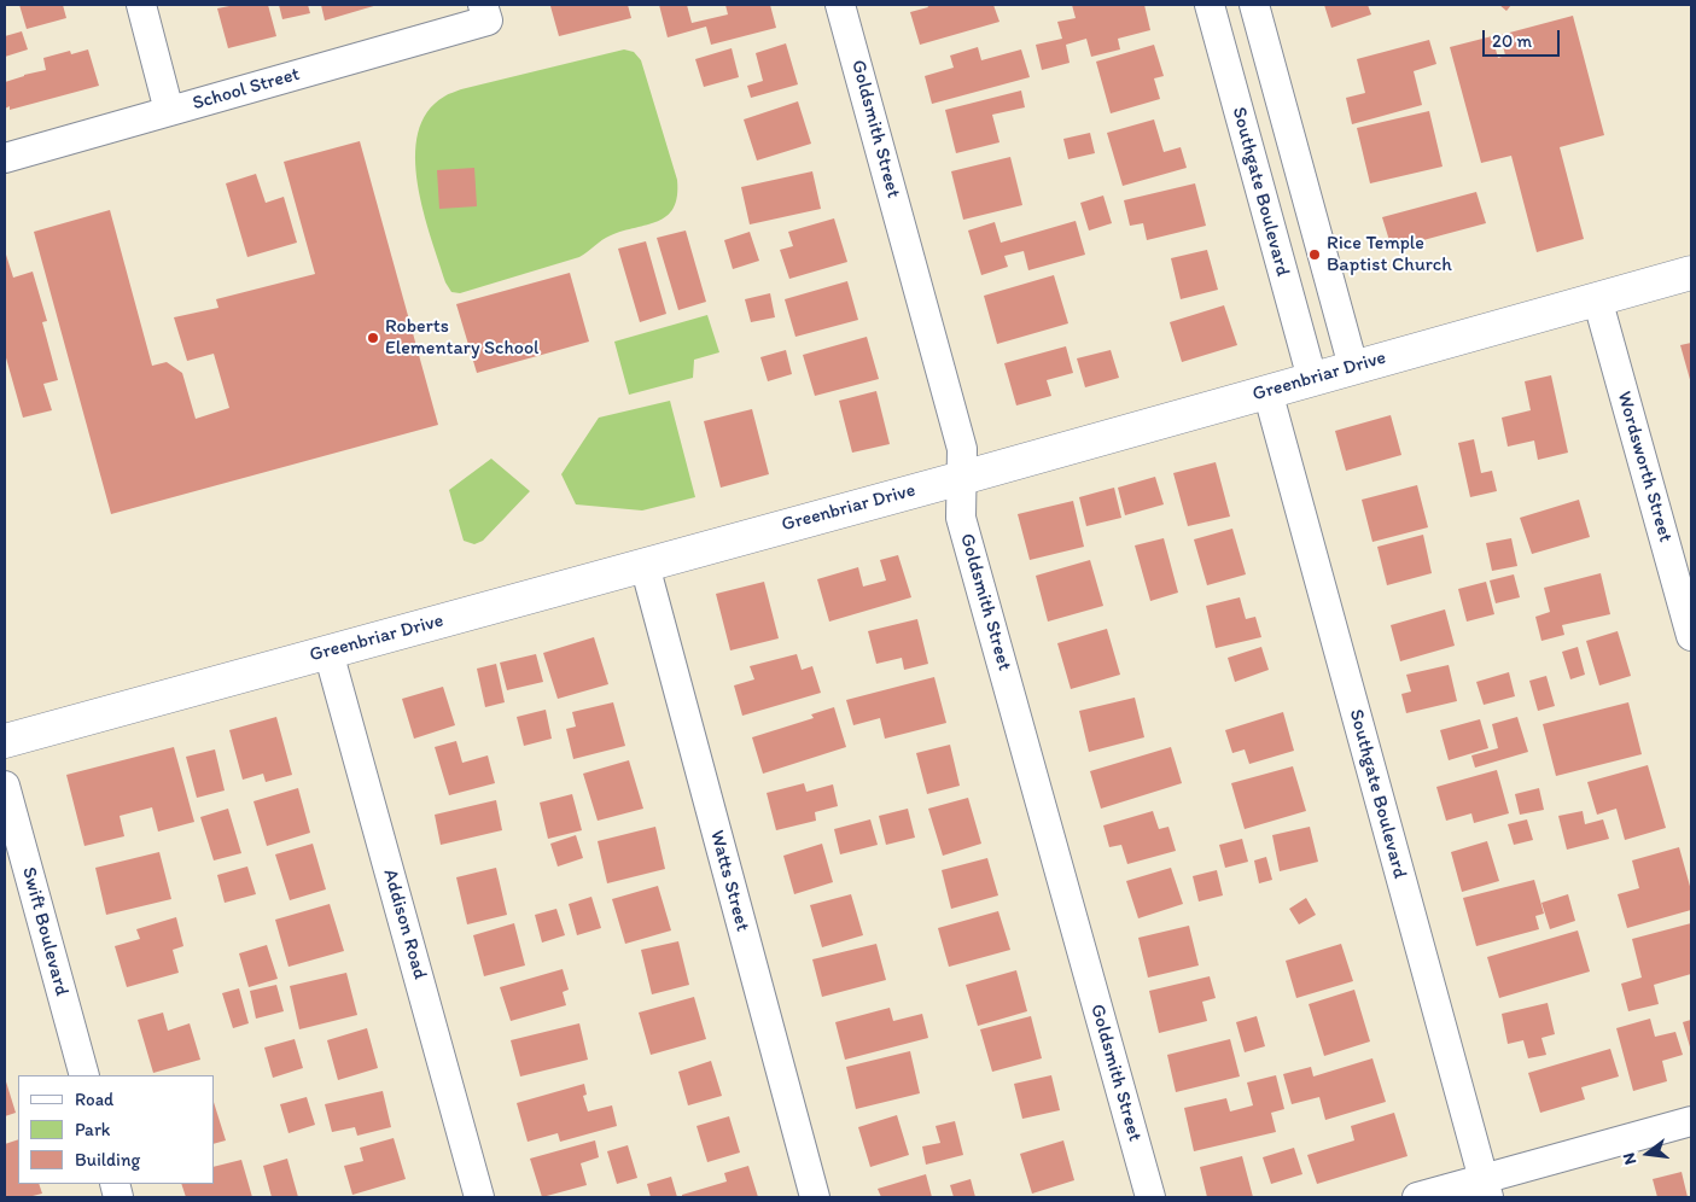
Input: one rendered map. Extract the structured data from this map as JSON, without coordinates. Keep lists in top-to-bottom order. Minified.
{"streets":{"main road":["Greenbriar Drive"],"street":["School Street","Goldsmith Street","Southgate Boulevard","Wordsworth Street","Watts Street","Addison Road","Swift Boulevard"]},"crossings":[["Goldsmith Street","Greenbriar Drive"],["Southgate Boulevard","Greenbriar Drive"],["Greenbriar Drive","Wordsworth Street"],["Greenbriar Drive","Watts Street"],["Greenbriar Drive","Addison Road"]],"places":["Rice Temple Baptist Church","Roberts Elementary School"],"legend":["Road","Park","Building"],"scale_bar":"20 m","north":"left"}
